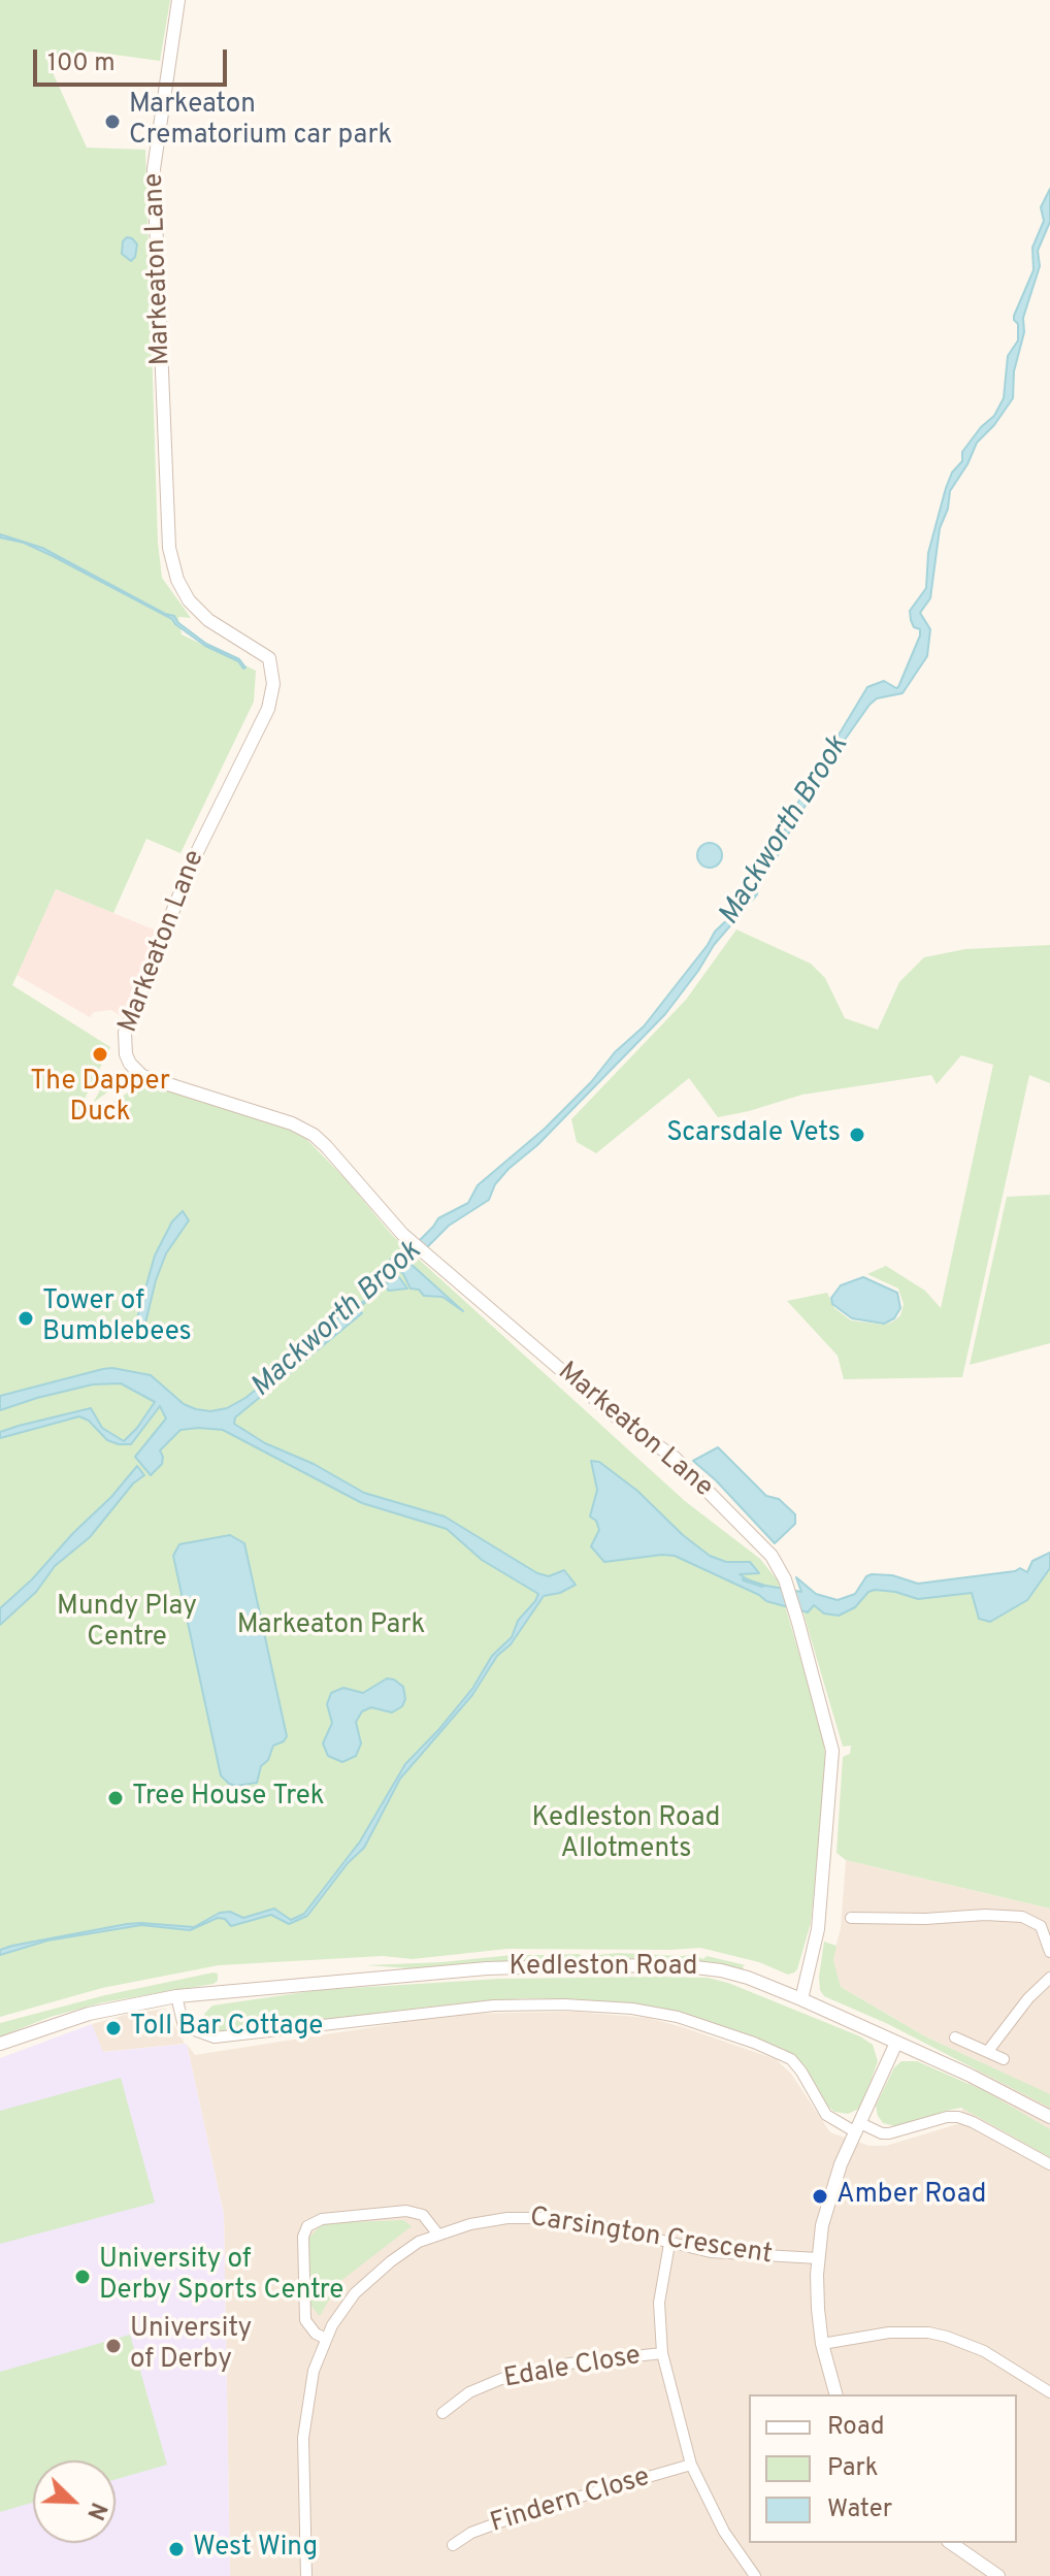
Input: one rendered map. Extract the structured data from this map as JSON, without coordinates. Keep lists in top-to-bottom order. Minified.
{"streets":{"street":["Markeaton Lane","Kedleston Road","Carsington Crescent","Edale Close","Findern Close"]},"crossings":[["Markeaton Lane","Kedleston Road"]],"water":["Mackworth Brook"],"parks":["Mundy Play Centre","Markeaton Park","Kedleston Road Allotments"],"places":["Markeaton Crematorium car park","The Dapper Duck","Scarsdale Vets","Tower of Bumblebees","Tree House Trek","Toll Bar Cottage","Amber Road","University of Derby Sports Centre","University of Derby","West Wing"],"legend":["Road","Park","Water"],"scale_bar":"100 m","north":"bottom right"}
